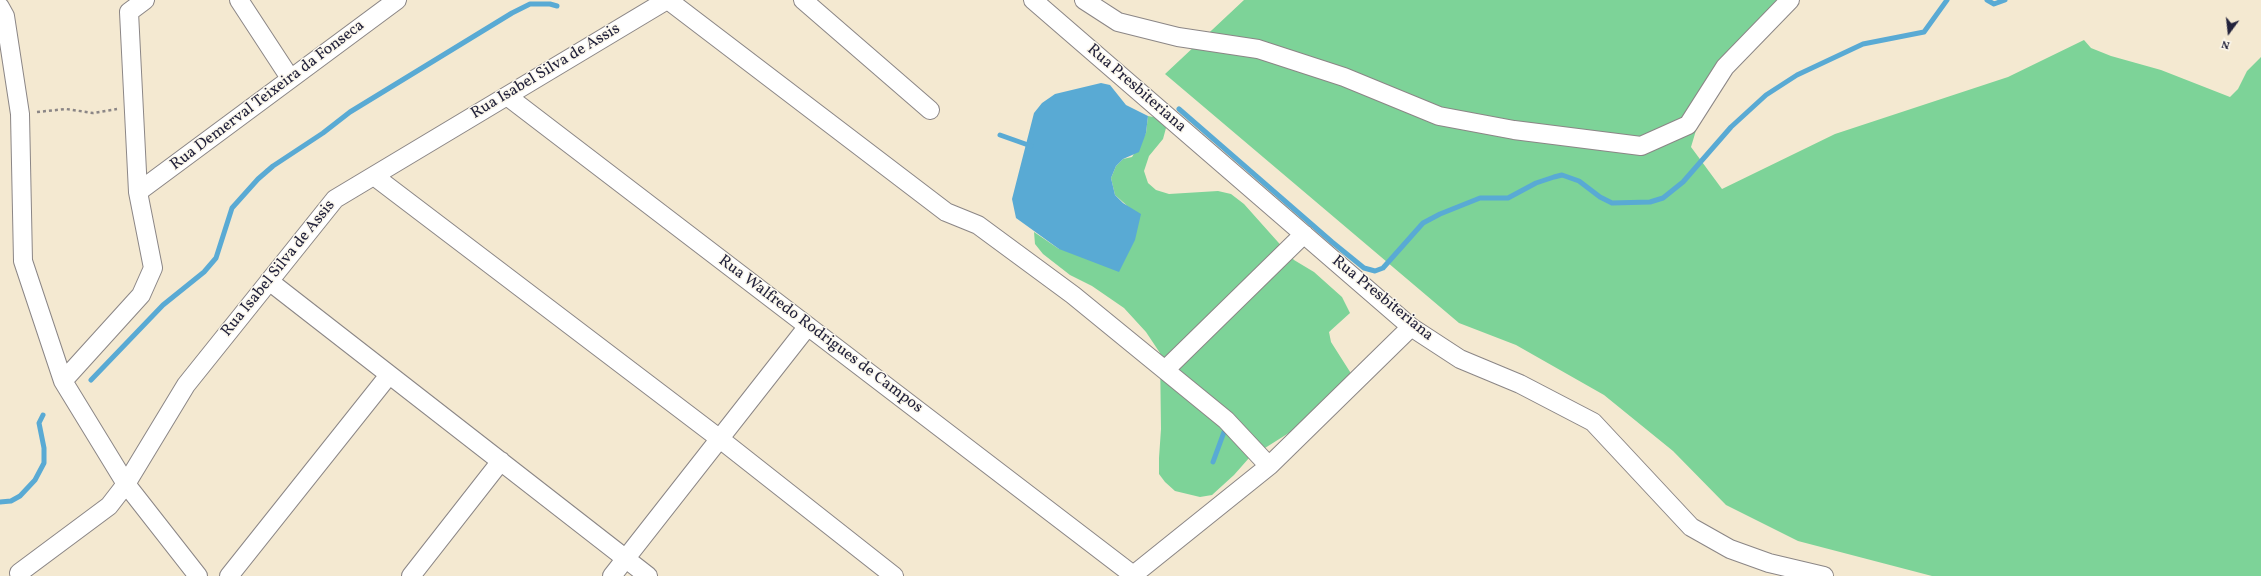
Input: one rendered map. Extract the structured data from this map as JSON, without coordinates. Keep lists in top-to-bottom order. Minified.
{"streets":{"street":["Rua Isabel Silva de Assis","Rua Presbiteriana","Rua Demerval Teixeira da Fonseca","Rua Walfredo Rodrigues de Campos"]},"crossings":[["Rua Isabel Silva de Assis","Rua Walfredo Rodrigues de Campos"]],"north":"bottom"}
